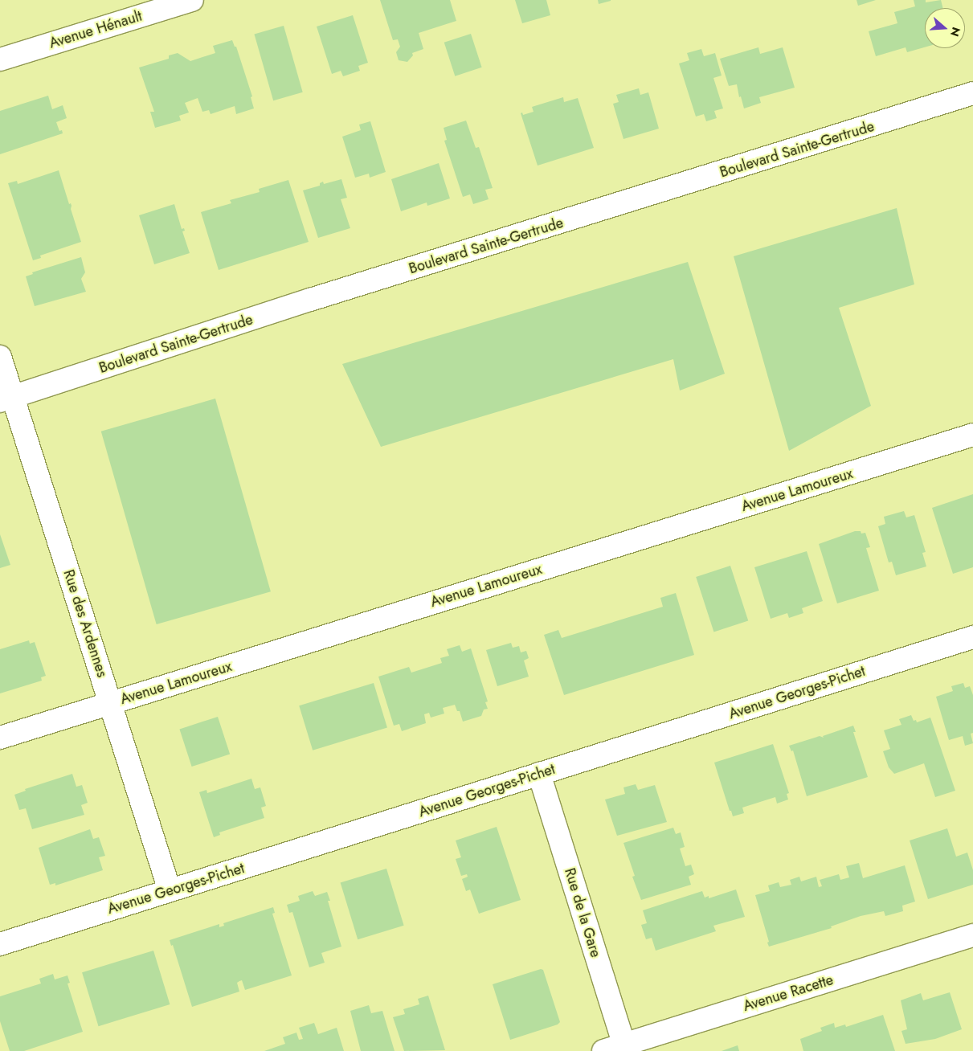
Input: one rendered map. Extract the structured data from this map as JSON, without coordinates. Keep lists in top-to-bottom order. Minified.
{"streets":{"street":["Avenue Hénault","Boulevard Sainte-Gertrude","Avenue Lamoureux","Rue des Ardennes","Avenue Georges-Pichet","Rue de la Gare","Avenue Racette"]},"crossings":[["Boulevard Sainte-Gertrude","Rue des Ardennes"],["Avenue Lamoureux","Rue des Ardennes"],["Rue des Ardennes","Avenue Georges-Pichet"],["Avenue Georges-Pichet","Rue de la Gare"],["Rue de la Gare","Avenue Racette"]],"north":"right"}
